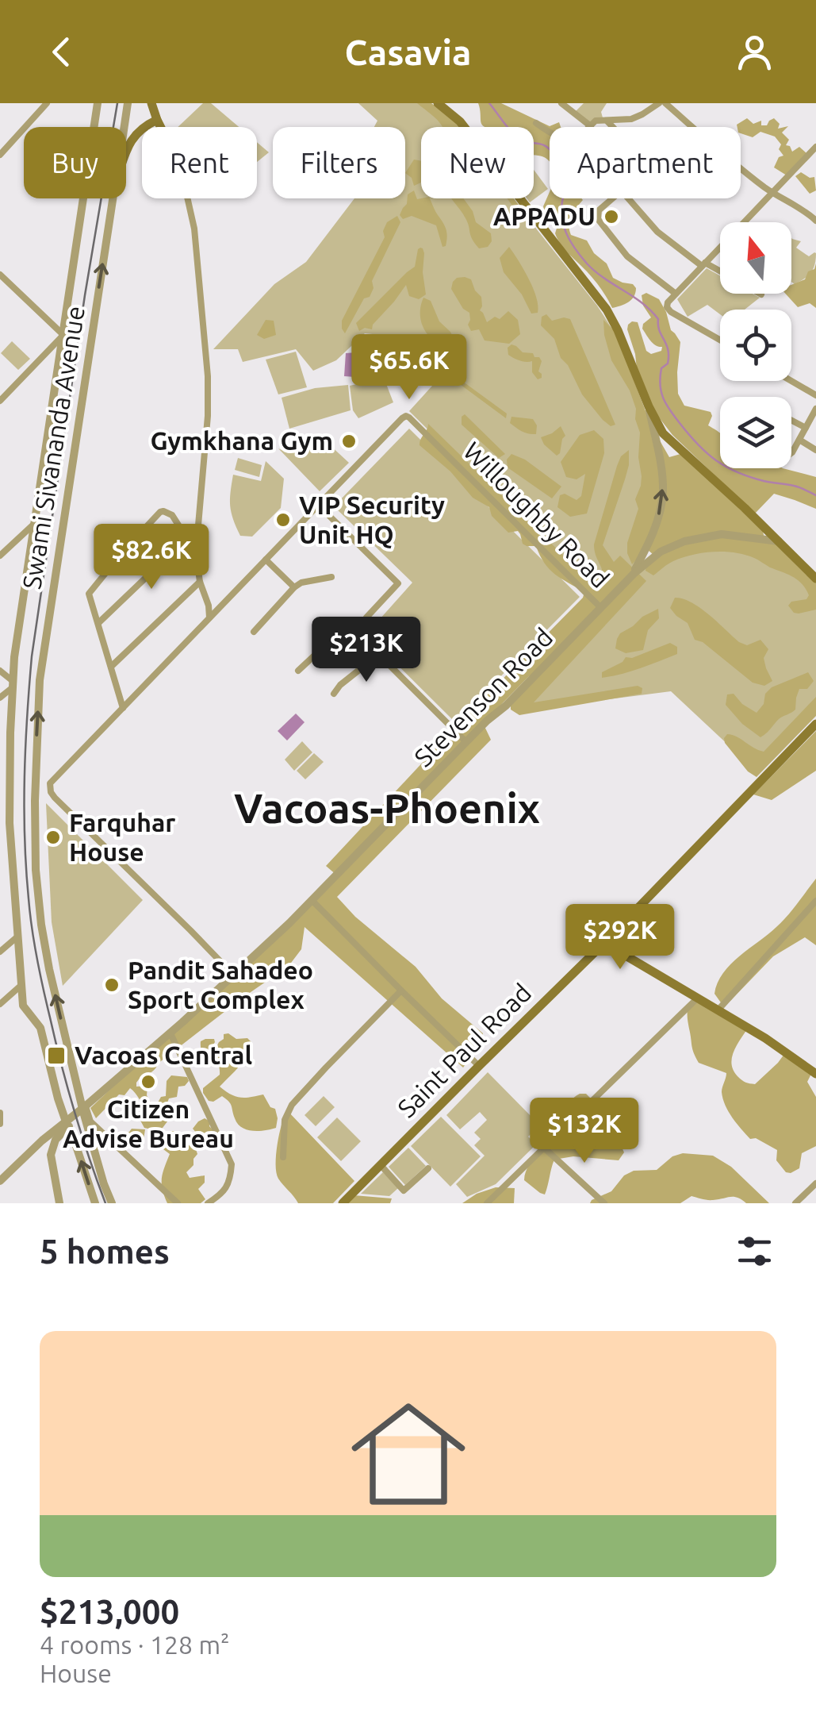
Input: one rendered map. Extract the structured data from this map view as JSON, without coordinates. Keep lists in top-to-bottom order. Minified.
{"streets":{"main road":["Saint Paul Road"],"street":["Swami Sivananda Avenue","Willoughby Road","Stevenson Road"]},"crossings":[["Swami Sivananda Avenue","Stevenson Road"],["Willoughby Road","Stevenson Road"]],"districts":["Vacoas-Phoenix"],"places":{"other":["APPADU","Gymkhana Gym","VIP Security Unit HQ","Farquhar House","Pandit Sahadeo Sport Complex","Citizen Advise Bureau"],"transit":["Vacoas Central"]},"north":"top","page":{"header":"Casavia","chip":["Buy","Rent","Filters","New","Apartment"],"price":["$65.6K","$82.6K","$213K","$292K","$132K"],"heading":"5 homes","list":[{"name":"$213,000","note":"4 rooms · 128 m² · House"}]}}
